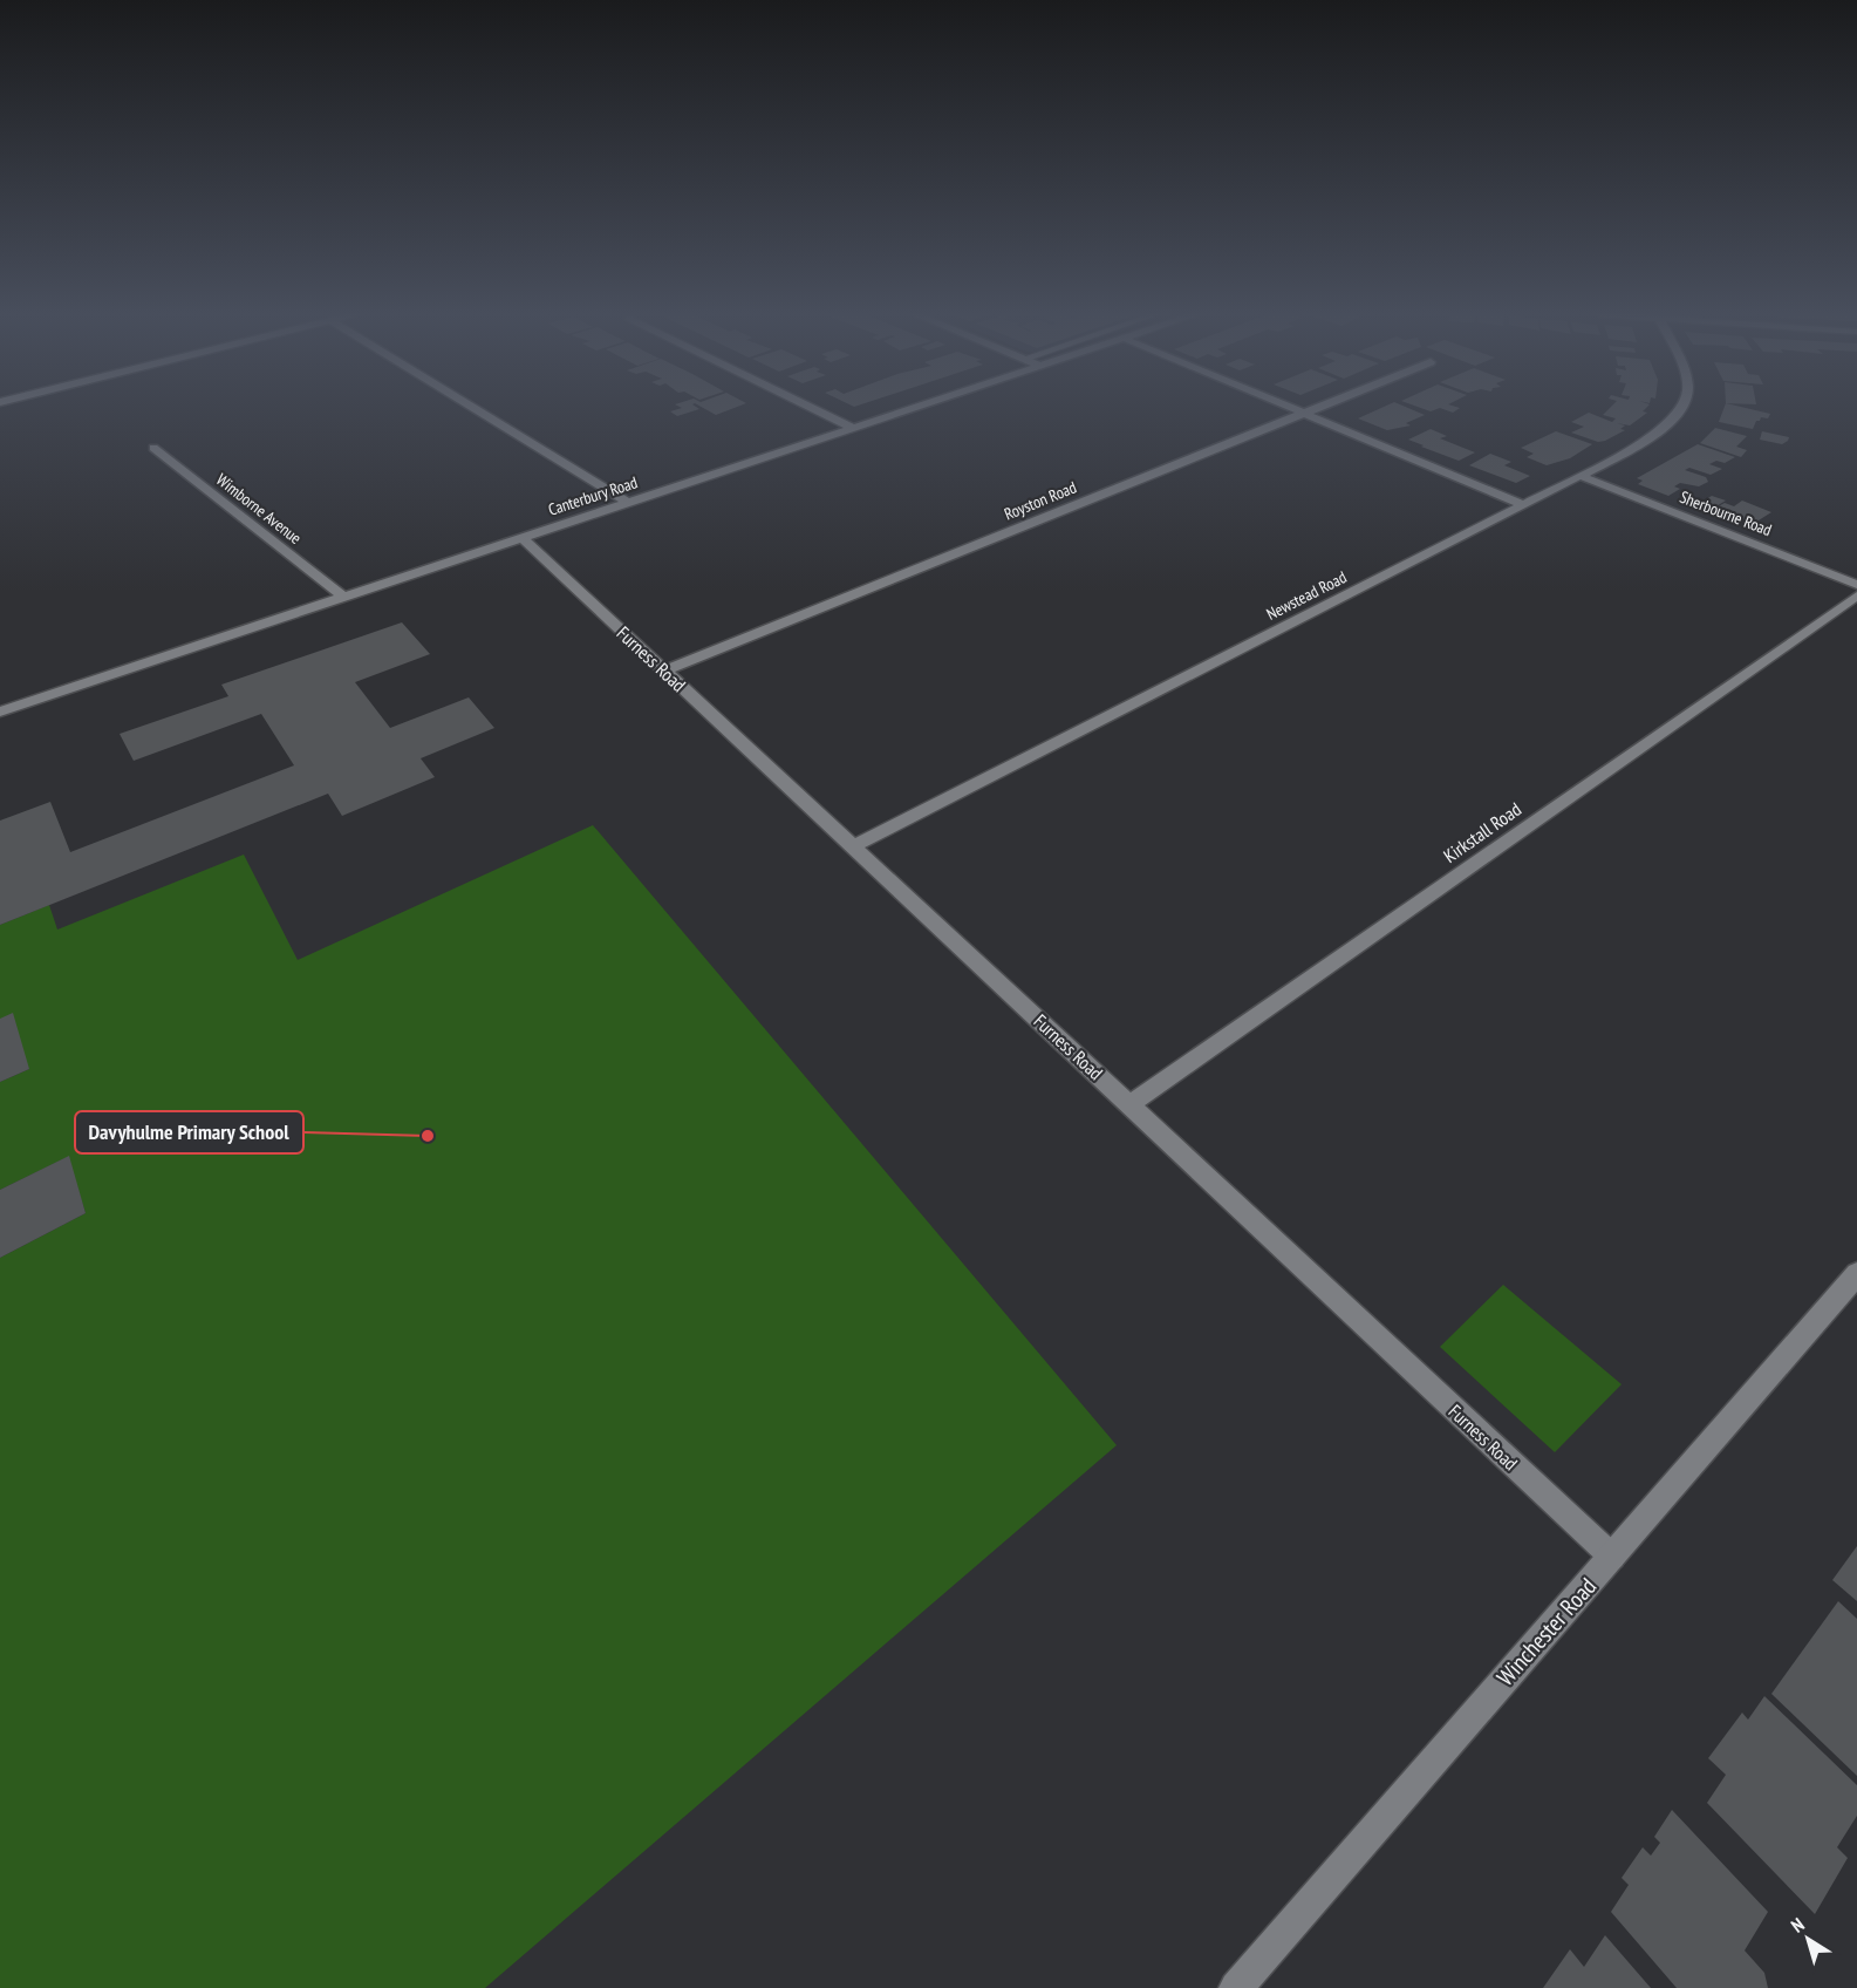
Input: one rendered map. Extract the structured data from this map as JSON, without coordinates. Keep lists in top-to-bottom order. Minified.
{"streets":{"street":["Canterbury Road","Royston Road","Wimborne Avenue","Sherbourne Road","Newstead Road","Furness Road","Kirkstall Road","Winchester Road"]},"crossings":[["Canterbury Road","Wimborne Avenue"],["Canterbury Road","Furness Road"],["Royston Road","Furness Road"],["Sherbourne Road","Newstead Road"],["Newstead Road","Furness Road"],["Furness Road","Kirkstall Road"],["Furness Road","Winchester Road"]],"places":["Davyhulme Primary School"],"north":"top left"}
